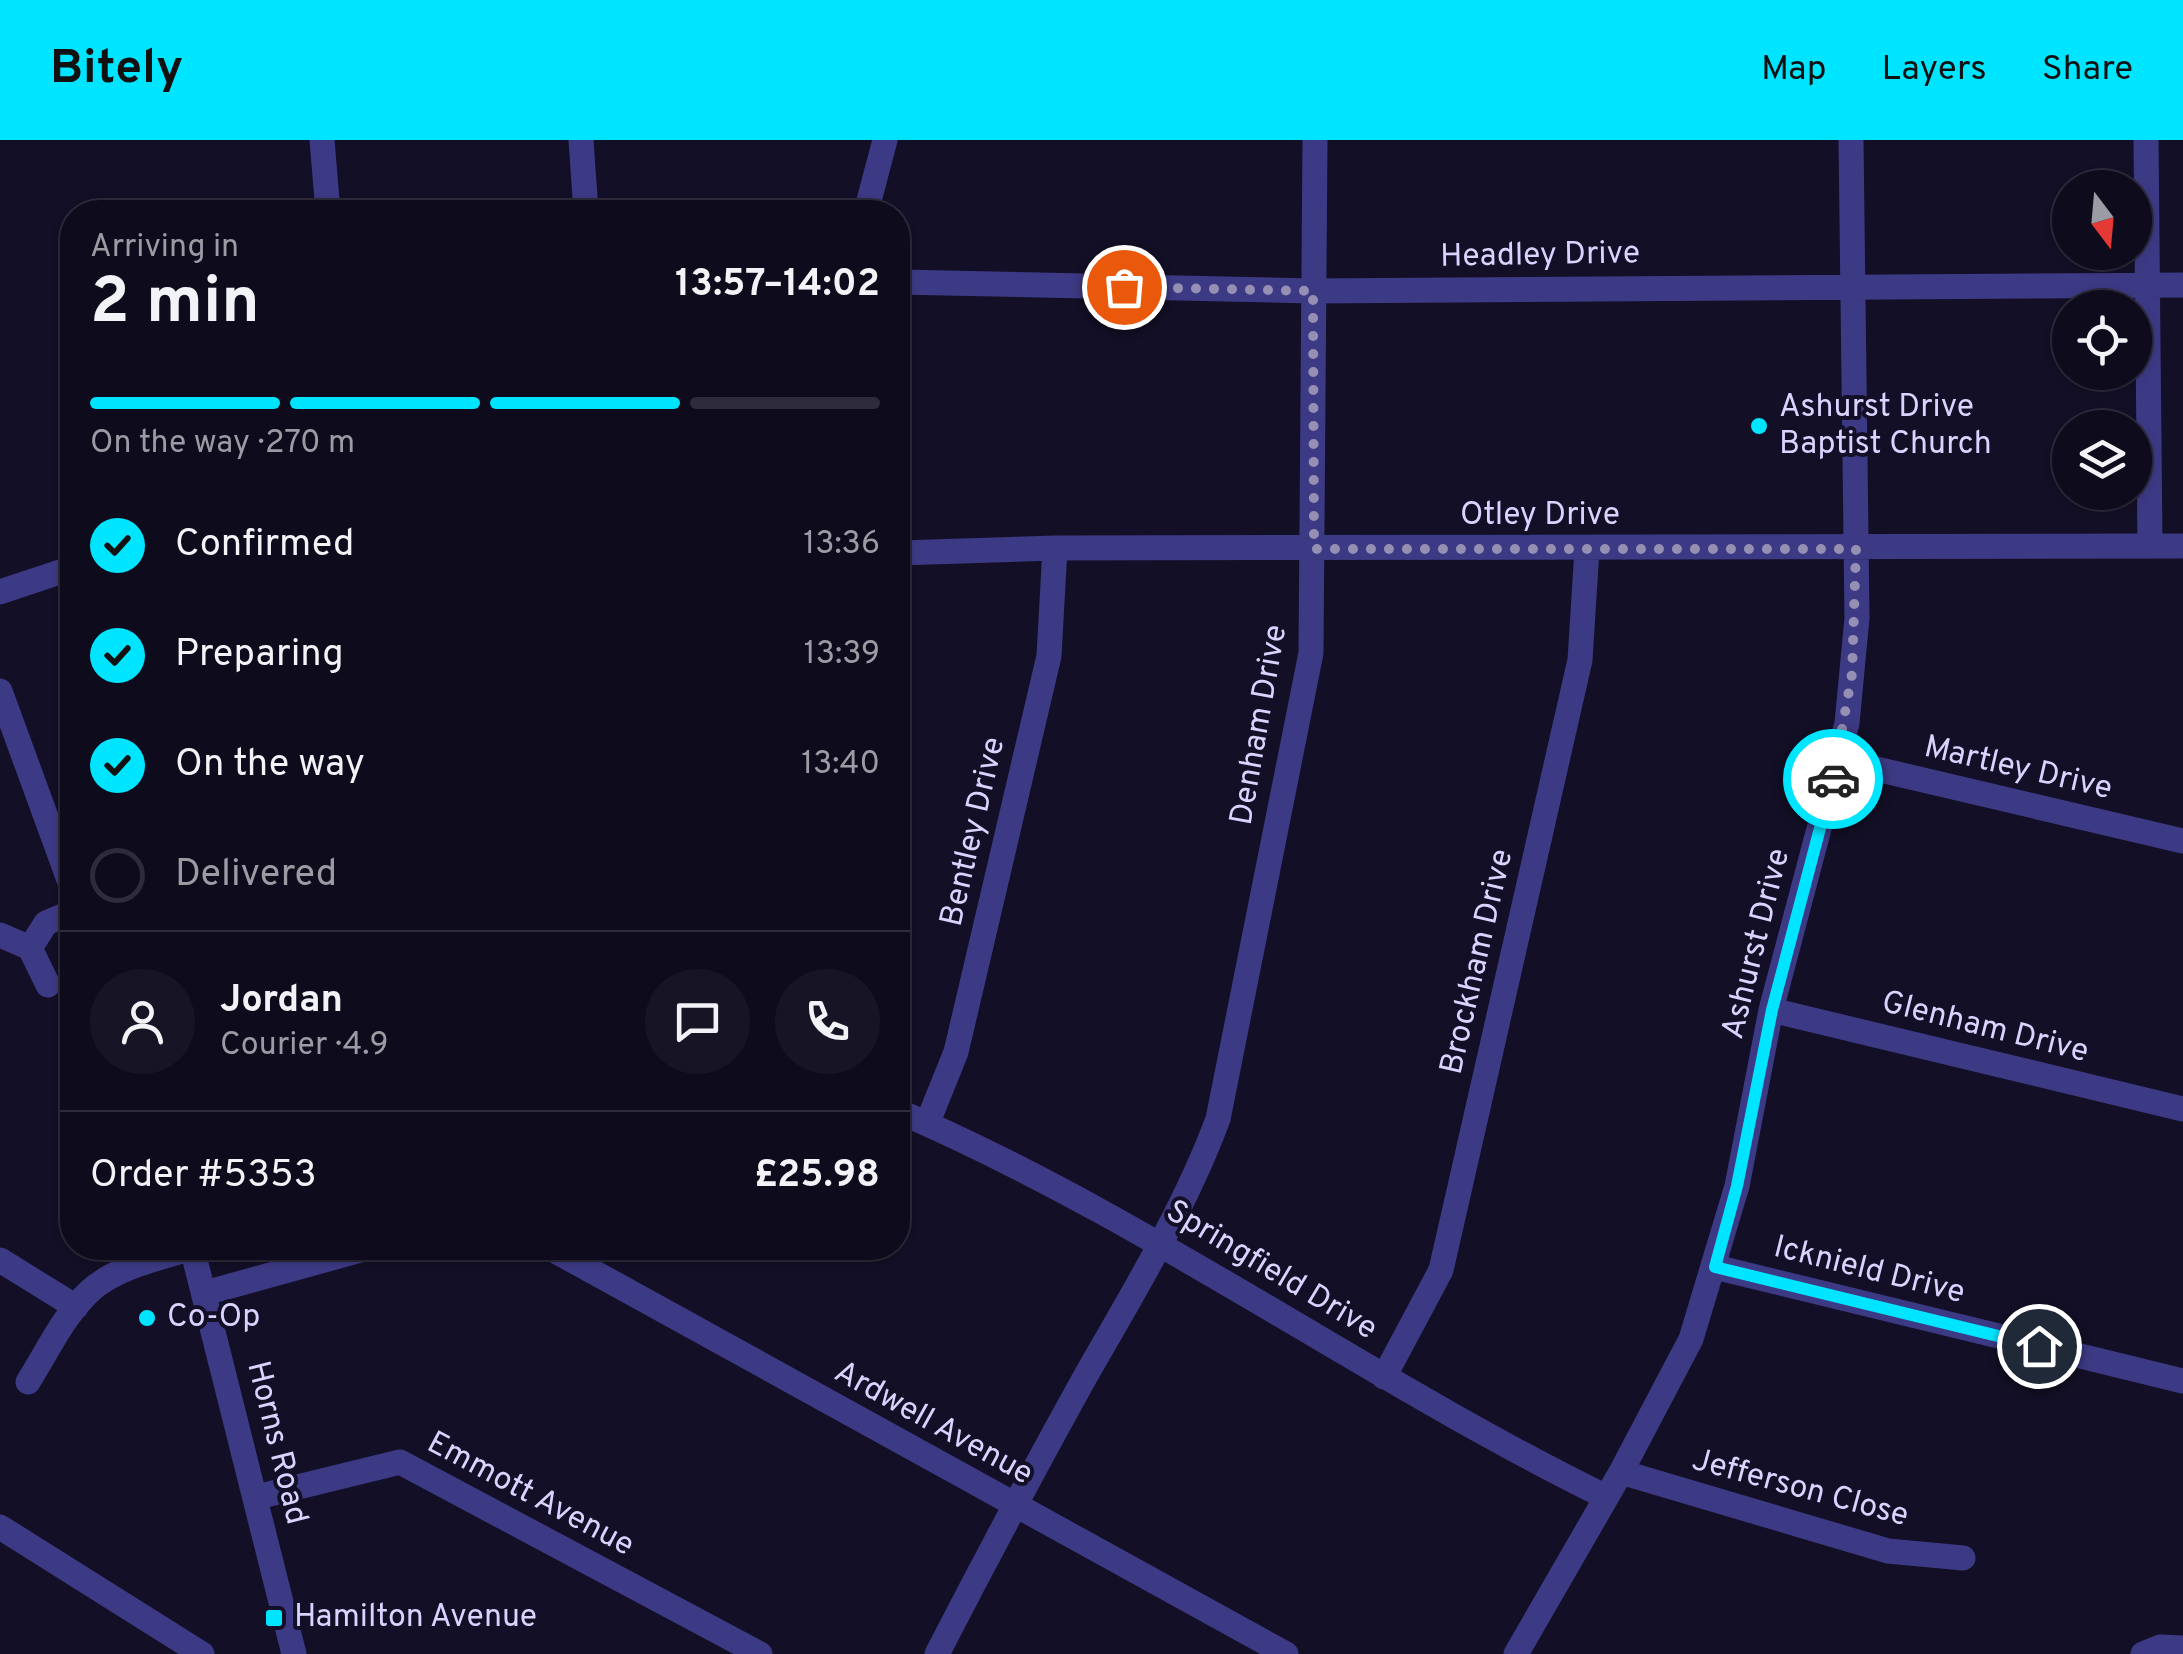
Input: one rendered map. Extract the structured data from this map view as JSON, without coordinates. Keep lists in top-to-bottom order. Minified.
{"streets":{"street":["Headley Drive","Otley Drive","Denham Drive","Martley Drive","Bentley Drive","Ashurst Drive","Brockham Drive","Glenham Drive","Springfield Drive","Icknield Drive","Ardwell Avenue","Horns Road","Jefferson Close","Emmott Avenue"]},"crossings":[["Headley Drive","Denham Drive"],["Headley Drive","Ashurst Drive"],["Otley Drive","Denham Drive"],["Otley Drive","Bentley Drive"],["Otley Drive","Ashurst Drive"],["Otley Drive","Brockham Drive"],["Denham Drive","Springfield Drive"],["Denham Drive","Ardwell Avenue"],["Martley Drive","Ashurst Drive"],["Bentley Drive","Springfield Drive"],["Ashurst Drive","Glenham Drive"],["Ashurst Drive","Springfield Drive"],["Ashurst Drive","Icknield Drive"],["Ashurst Drive","Jefferson Close"],["Brockham Drive","Springfield Drive"],["Horns Road","Emmott Avenue"]],"places":{"other":["Ashurst Drive Baptist Church","Co-Op"],"transit":["Hamilton Avenue"]},"north":"bottom","page":{"header":"Bitely","nav":["Map","Layers","Share"],"heading":["2 min","Arriving in","13:57–14:02"],"panel":["Jordan","Courier · 4.9","Order #5353","£25.98"],"bar":"On the way · 270 m","list":[["Confirmed","13:36"],["Preparing","13:39"],["On the way","13:40"],"Delivered"]}}
